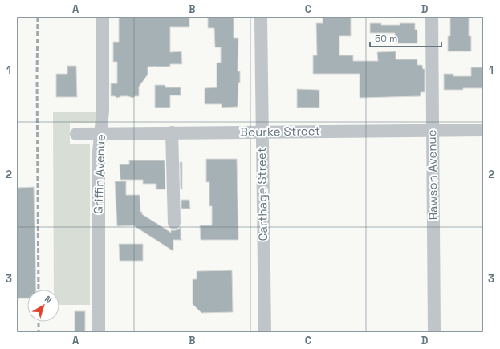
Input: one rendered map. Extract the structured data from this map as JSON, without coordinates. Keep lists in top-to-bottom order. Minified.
{"streets":{"street":["Bourke Street","Griffin Avenue","Rawson Avenue","Carthage Street"]},"crossings":[["Bourke Street","Griffin Avenue"],["Bourke Street","Rawson Avenue"],["Bourke Street","Carthage Street"]],"scale_bar":"50 m","north":"top right","grid":{"columns":["A","B","C","D"],"rows":["1","2","3"]}}
